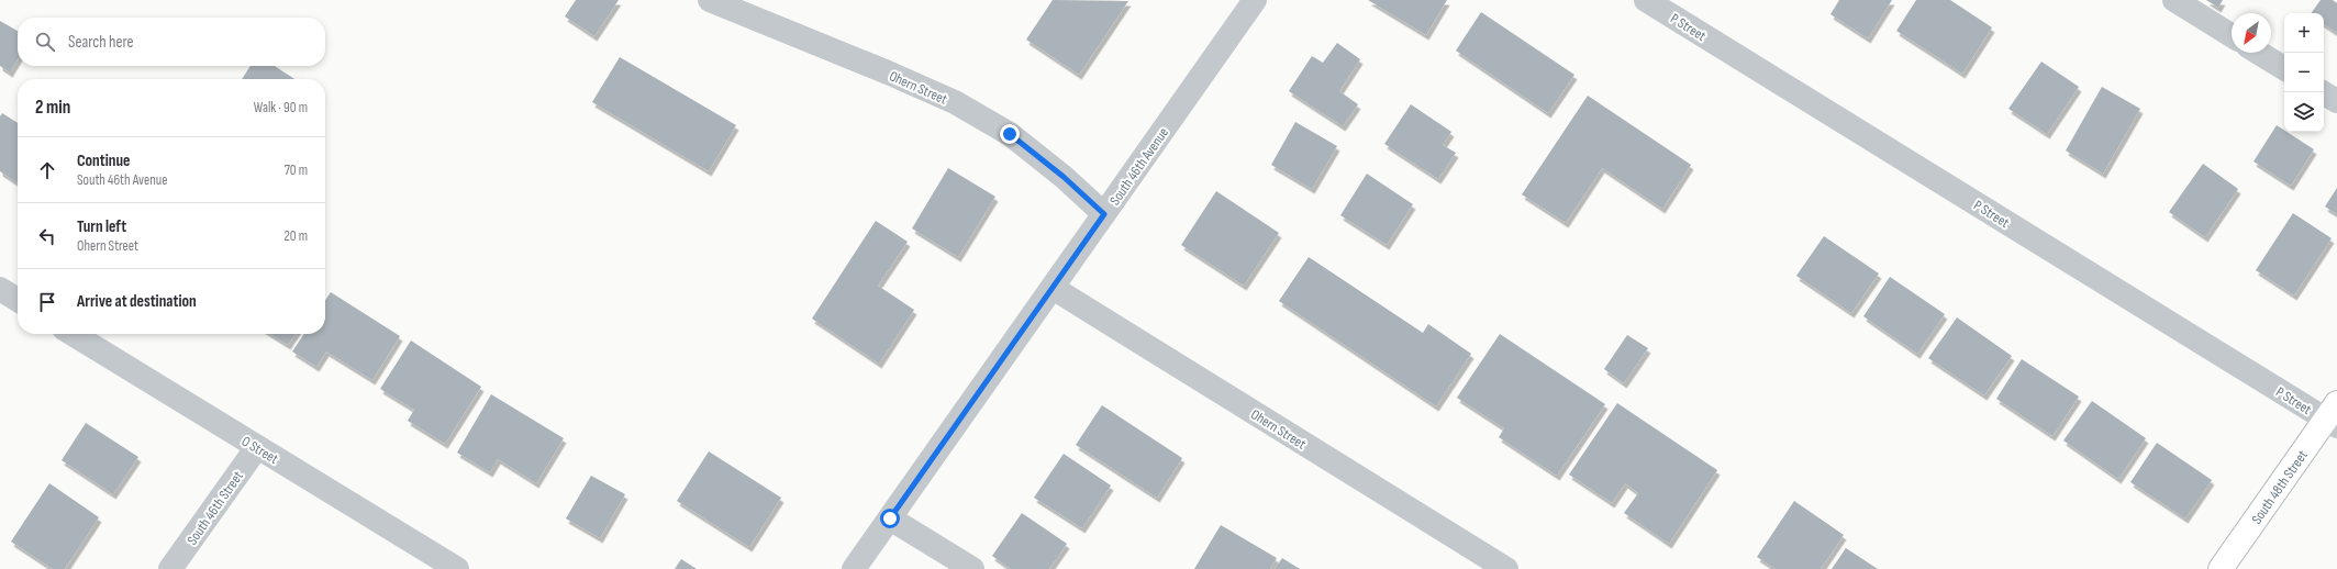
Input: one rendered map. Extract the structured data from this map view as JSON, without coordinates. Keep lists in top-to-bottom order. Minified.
{"streets":{"main road":["South 48th Street"],"street":["P Street","Ohern Street","South 46th Avenue","O Street","South 46th Street"]},"crossings":[["P Street","South 48th Street"],["Ohern Street","South 46th Avenue"],["O Street","South 46th Street"]],"north":"bottom left","page":{"map_buttons":["+","−"],"search":"Search here","heading":["2 min","Walk · 90 m"],"list":[["Continue","South 46th Avenue","70 m"],["Turn left","Ohern Street","20 m"],"Arrive at destination"]}}
